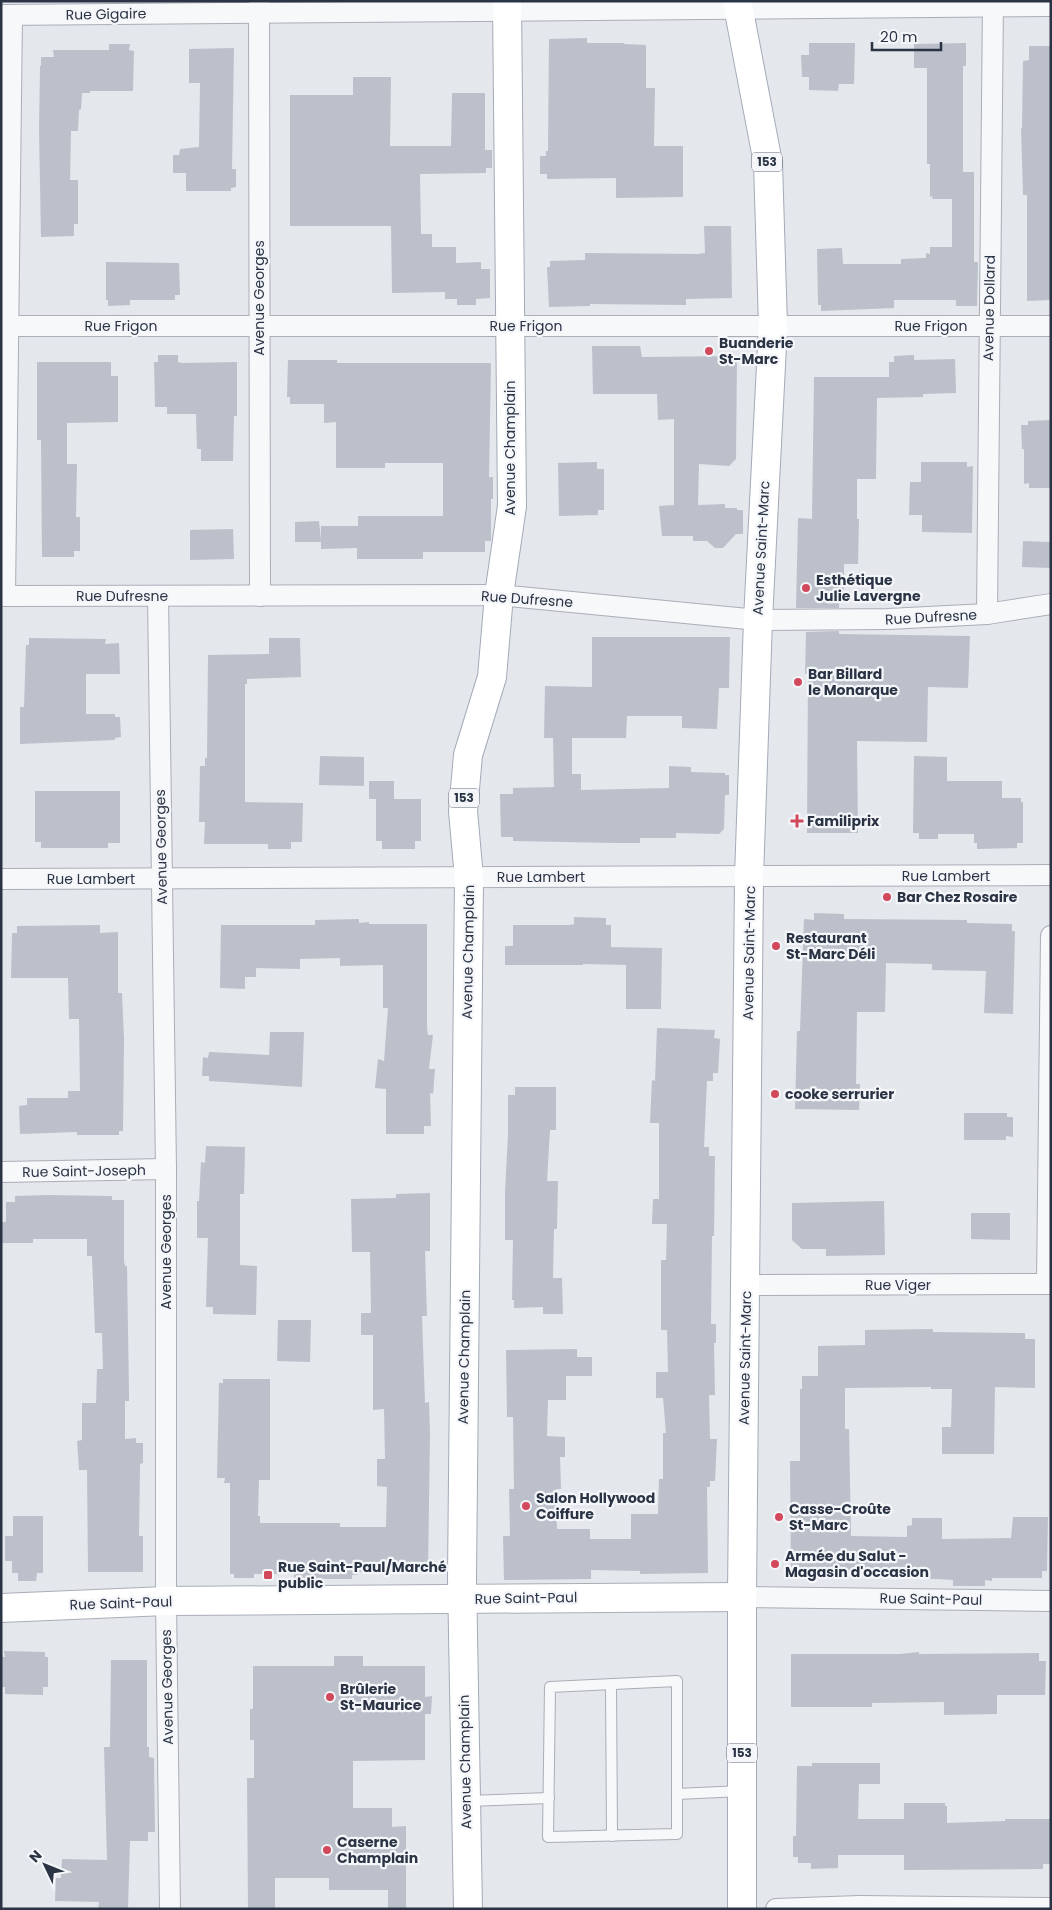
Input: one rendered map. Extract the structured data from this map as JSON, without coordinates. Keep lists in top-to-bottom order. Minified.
{"streets":{"main road":["153","Avenue Champlain","Avenue Saint-Marc","Rue Saint-Paul"],"street":["Rue Gigaire","Avenue Georges","Avenue Dollard","Rue Frigon","Rue Dufresne","Rue Lambert","Rue Saint-Joseph","Rue Viger"]},"crossings":[["Rue Gigaire","Avenue Georges"],["Rue Gigaire","Avenue Dollard"],["Rue Gigaire","Avenue Champlain"],["Rue Gigaire","Avenue Saint-Marc"],["Avenue Georges","Rue Frigon"],["Avenue Georges","Rue Dufresne"],["Avenue Georges","Rue Lambert"],["Avenue Georges","Rue Saint-Joseph"],["Avenue Georges","Rue Saint-Paul"],["Avenue Dollard","Rue Frigon"],["Avenue Dollard","Rue Dufresne"],["Rue Frigon","Avenue Champlain"],["Rue Frigon","Avenue Saint-Marc"],["Avenue Champlain","Rue Dufresne"],["Avenue Champlain","Rue Lambert"],["Avenue Champlain","Rue Saint-Paul"],["Avenue Saint-Marc","Rue Dufresne"],["Avenue Saint-Marc","Rue Lambert"],["Avenue Saint-Marc","Rue Viger"],["Avenue Saint-Marc","Rue Saint-Paul"]],"places":{"other":["Buanderie St-Marc","Esthétique Julie Lavergne","Bar Billard le Monarque","Bar Chez Rosaire","Restaurant St-Marc Déli","cooke serrurier","Salon Hollywood Coiffure","Casse-Croûte St-Marc","Armée du Salut - Magasin d'occasion","Brûlerie St-Maurice","Caserne Champlain"],"health":["Familiprix"],"transit":["Rue Saint-Paul/Marché public"]},"scale_bar":"20 m","north":"top left"}
